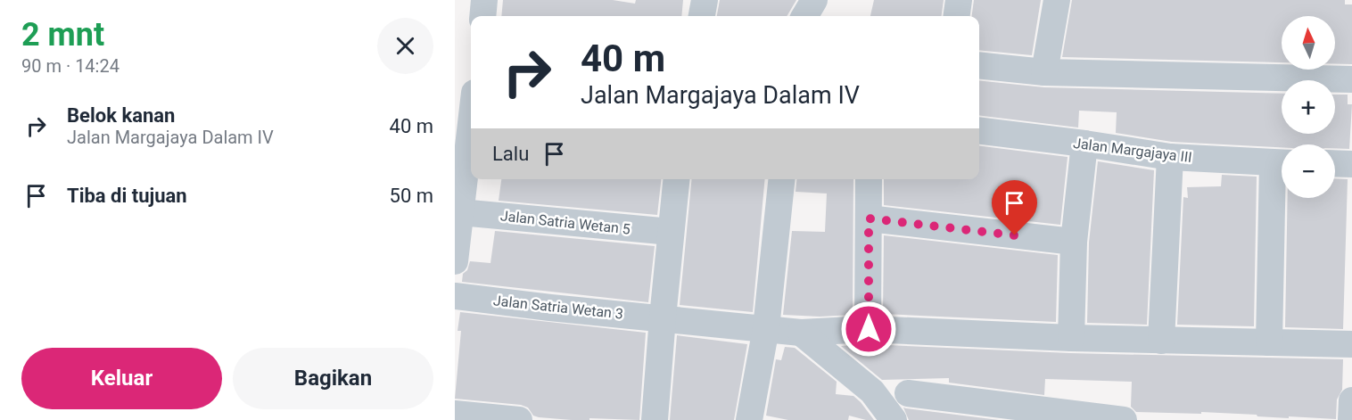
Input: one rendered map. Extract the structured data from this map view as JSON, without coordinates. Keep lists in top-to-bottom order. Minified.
{"streets":{"street":["Jalan Margajaya III","Jalan Satria Wetan 5","Jalan Satria Wetan 3"]},"north":"top","page":{"heading":["2 mnt","90 m · 14:24"],"map_buttons":["+","−"],"turn":["40 m","Jalan Margajaya Dalam IV"],"list":[{"name":"Belok kanan","note":"Jalan Margajaya Dalam IV","value":"40 m"},{"name":"Tiba di tujuan","value":"50 m"}],"then":"Lalu","buttons":["Keluar","Bagikan"]}}
